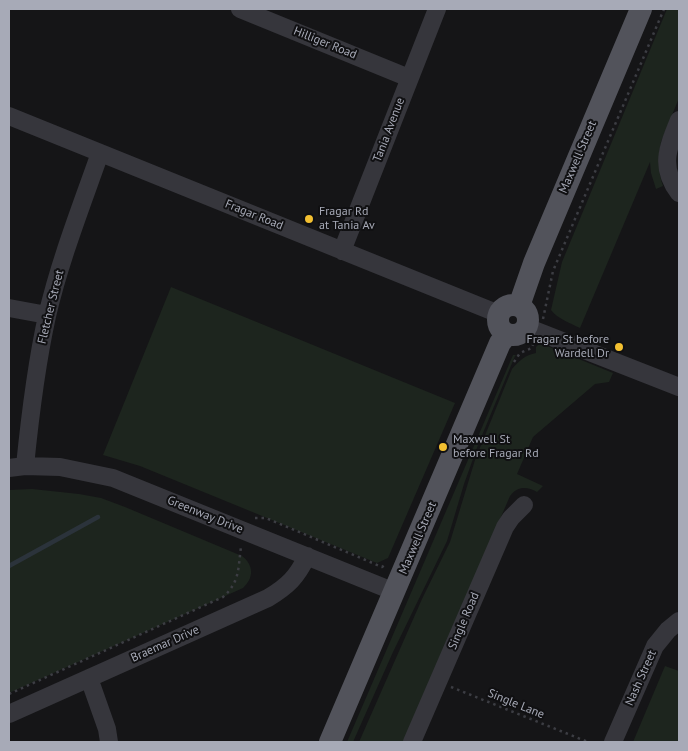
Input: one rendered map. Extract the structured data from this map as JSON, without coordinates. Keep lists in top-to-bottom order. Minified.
{"streets":{"main road":["Maxwell Street"],"street":["Hilliger Road","Tania Avenue","Fragar Road","Fletcher Street","Greenway Drive","Single Road","Braemar Drive","Nash Street"],"path":["Single Lane"]},"crossings":[["Hilliger Road","Tania Avenue"],["Tania Avenue","Fragar Road"],["Maxwell Street","Fragar Road"],["Maxwell Street","Greenway Drive"],["Fragar Road","Fletcher Street"],["Fletcher Street","Greenway Drive"],["Greenway Drive","Braemar Drive"],["Single Road","Single Lane"]],"places":["Fragar Rd at Tania Av","Fragar St before Wardell Dr","Maxwell St before Fragar Rd"]}
